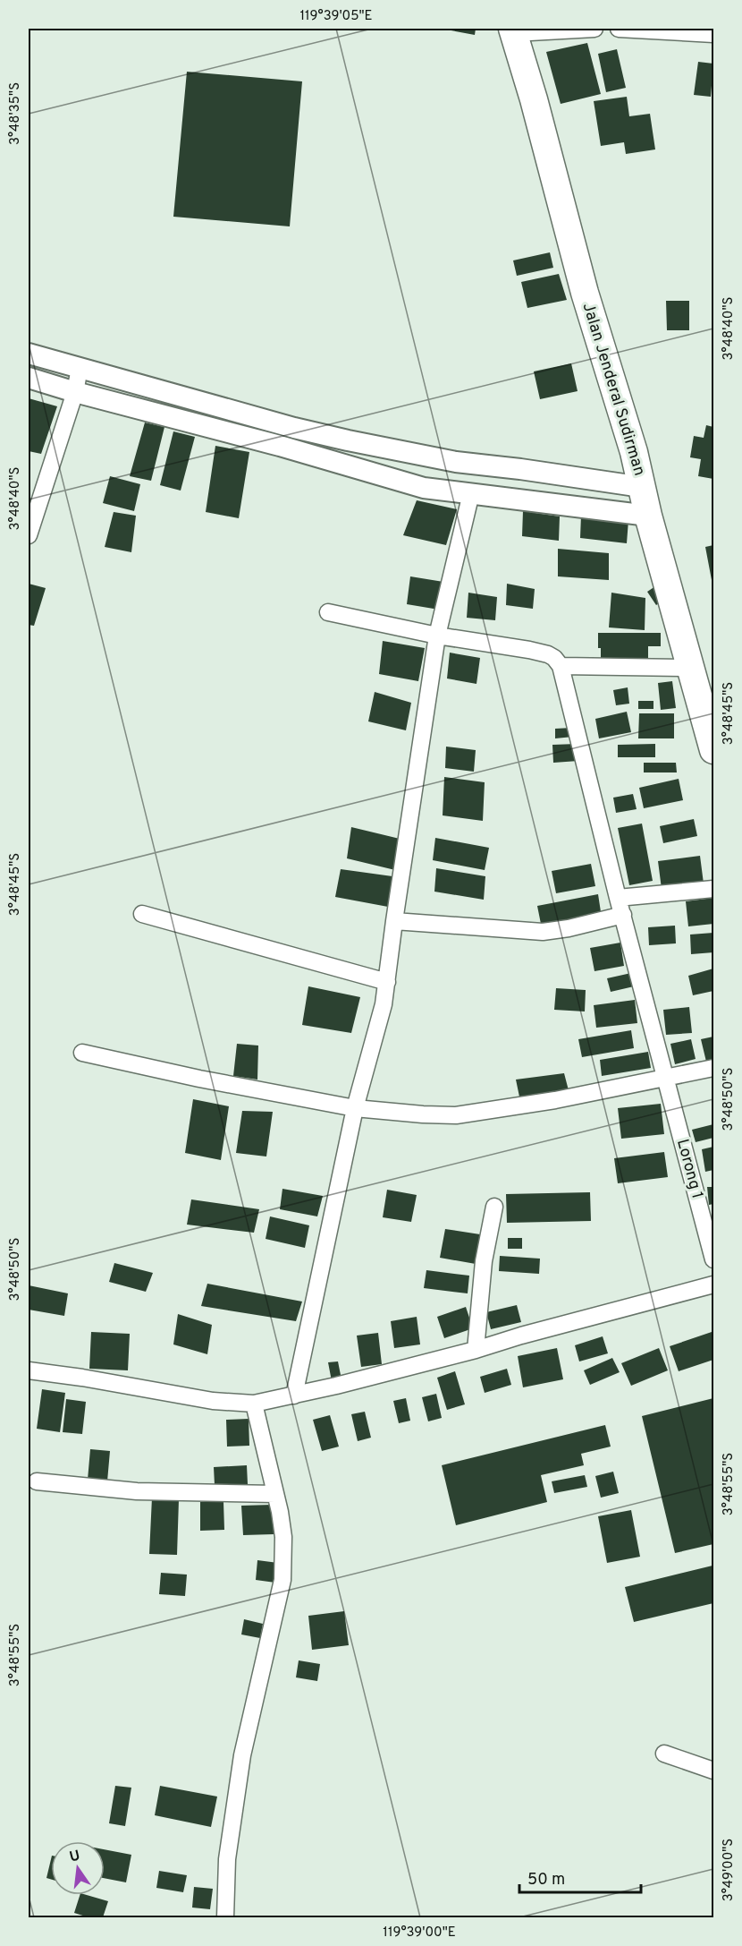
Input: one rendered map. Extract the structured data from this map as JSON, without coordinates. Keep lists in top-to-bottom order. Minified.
{"streets":{"highway":["Jalan Jenderal Sudirman"],"street":["Lorong 1"]},"scale_bar":"50 m","north":"top","coordinates":["119°39'05\"E","3°48'35\"S","3°48'40\"S","3°48'45\"S","3°48'50\"S","3°48'55\"S","3°49'00\"S","119°39'00\"E"]}
